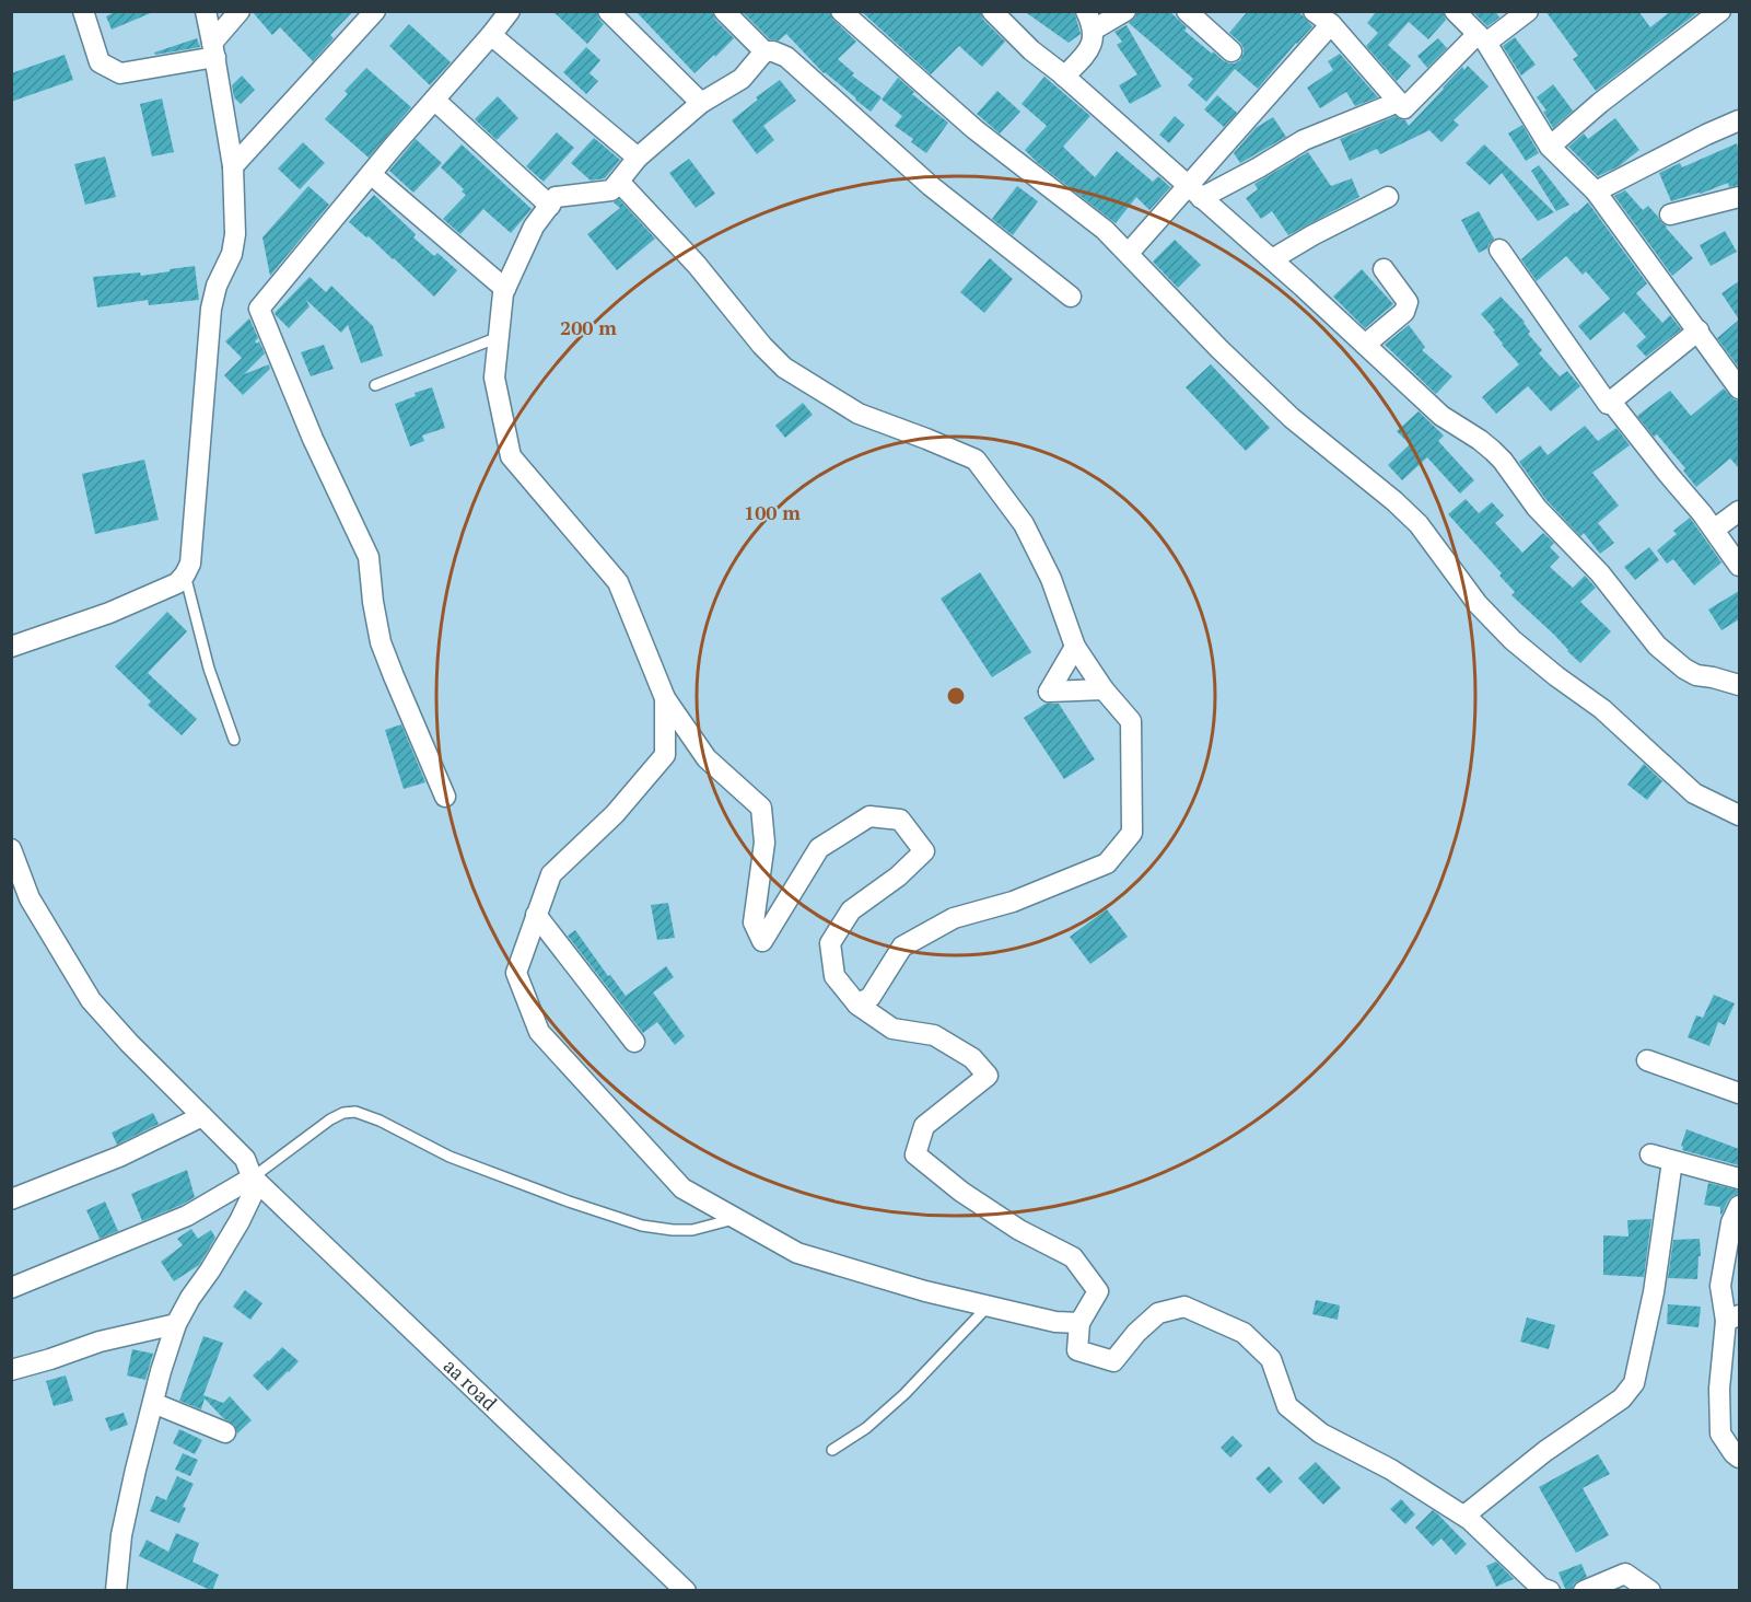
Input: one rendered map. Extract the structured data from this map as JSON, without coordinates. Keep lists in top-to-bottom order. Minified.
{"streets":{"street":["aa road"]},"rings":["200 m","100 m"]}
